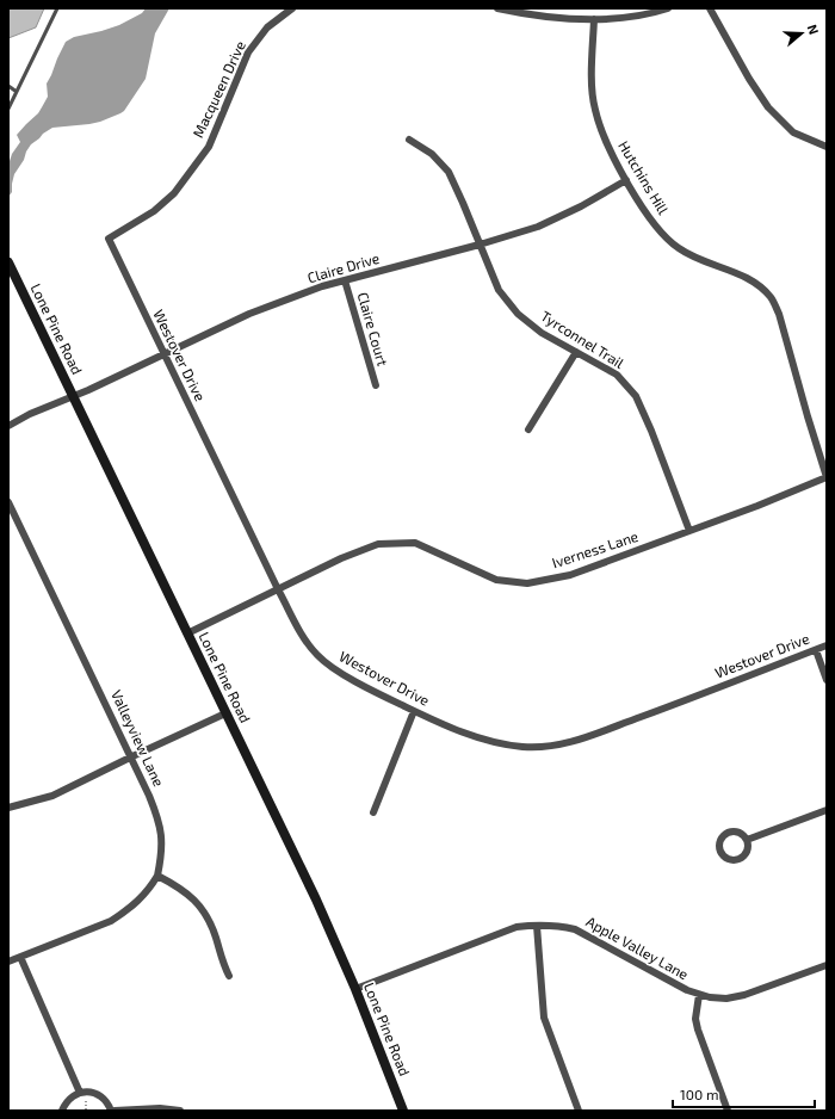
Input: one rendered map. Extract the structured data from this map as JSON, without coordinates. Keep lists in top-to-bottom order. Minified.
{"streets":{"street":["Macqueen Drive","Hutchins Hill","Claire Drive","Lone Pine Road","Claire Court","Tyrconnel Trail","Westover Drive","Iverness Lane","Valleyview Lane","Apple Valley Lane"]},"crossings":[["Macqueen Drive","Westover Drive"],["Hutchins Hill","Claire Drive"],["Hutchins Hill","Iverness Lane"],["Claire Drive","Lone Pine Road"],["Claire Drive","Claire Court"],["Claire Drive","Tyrconnel Trail"],["Claire Drive","Westover Drive"],["Lone Pine Road","Iverness Lane"],["Lone Pine Road","Apple Valley Lane"],["Tyrconnel Trail","Iverness Lane"],["Westover Drive","Iverness Lane"]],"scale_bar":"100 m","north":"right"}
